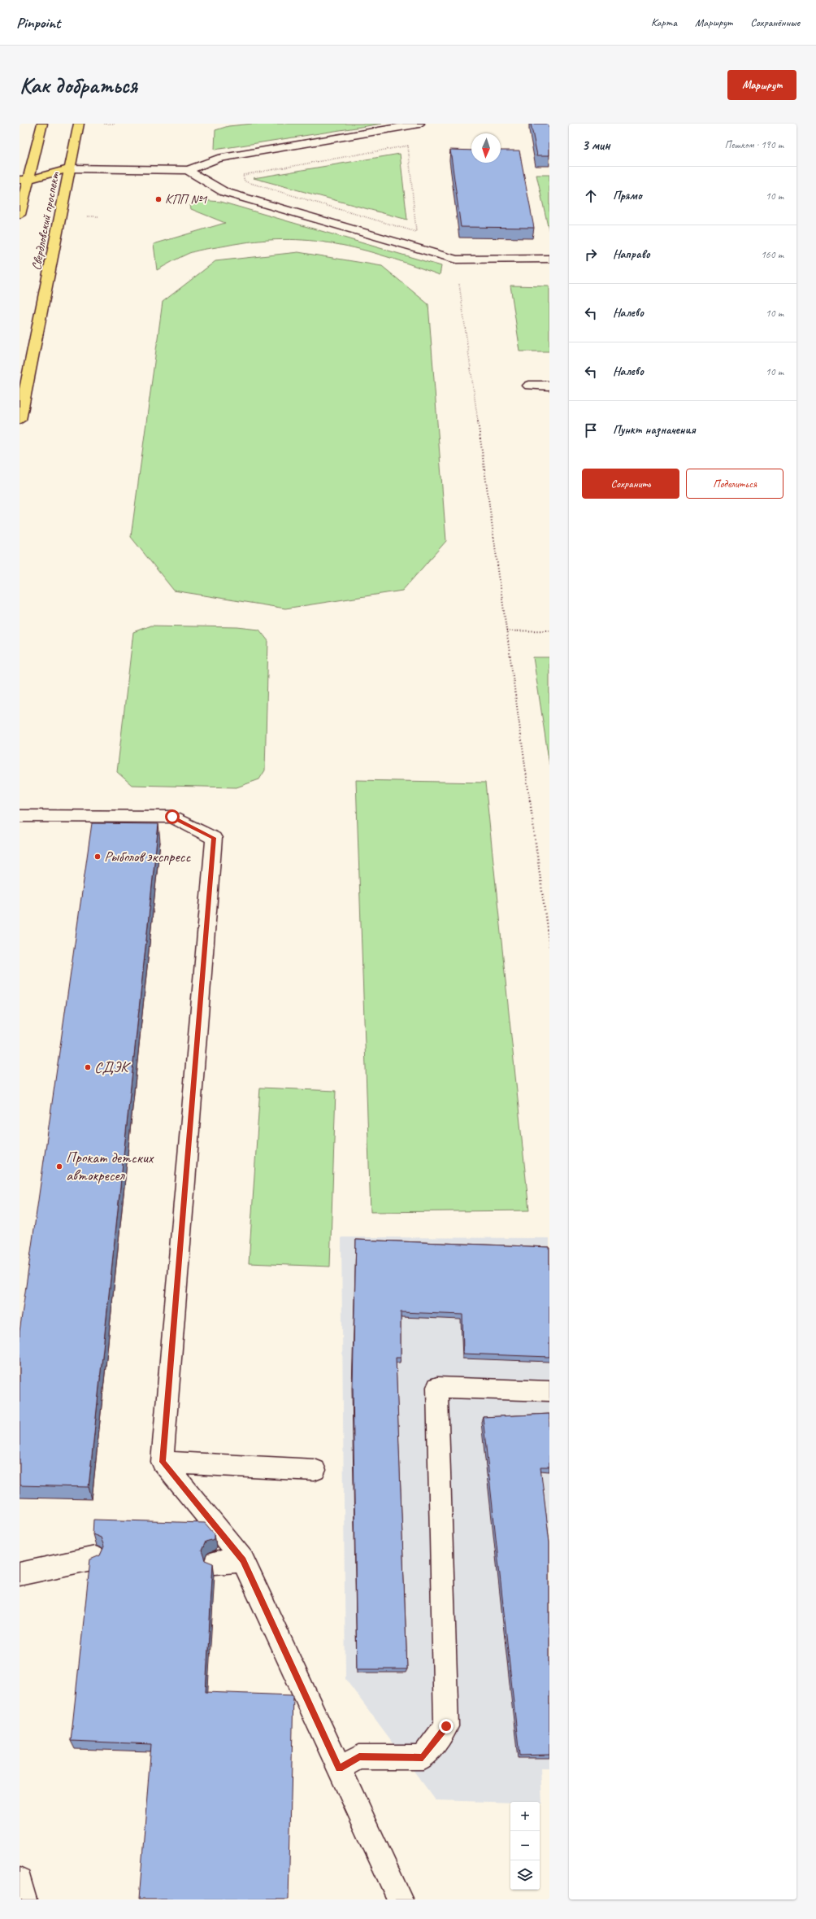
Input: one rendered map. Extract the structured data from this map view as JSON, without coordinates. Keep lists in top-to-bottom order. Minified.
{"streets":{"main road":["Свердловский проспект"]},"places":["КПП №1","Рыболов экспресс","СДЭК","Прокат детских автокресел"],"north":"bottom","page":{"header":"Pinpoint","nav":["Карта","Маршрут","Сохранённые"],"buttons":["Маршрут",["Сохранить","Поделиться"]],"title":"Как добраться","heading":["3 мин","Пешком · 190 m"],"list":[["Прямо","10 m"],["Направо","160 m"],["Налево","10 m"],["Налево","10 m"],"Пункт назначения"],"map_buttons":["+","−"]}}
